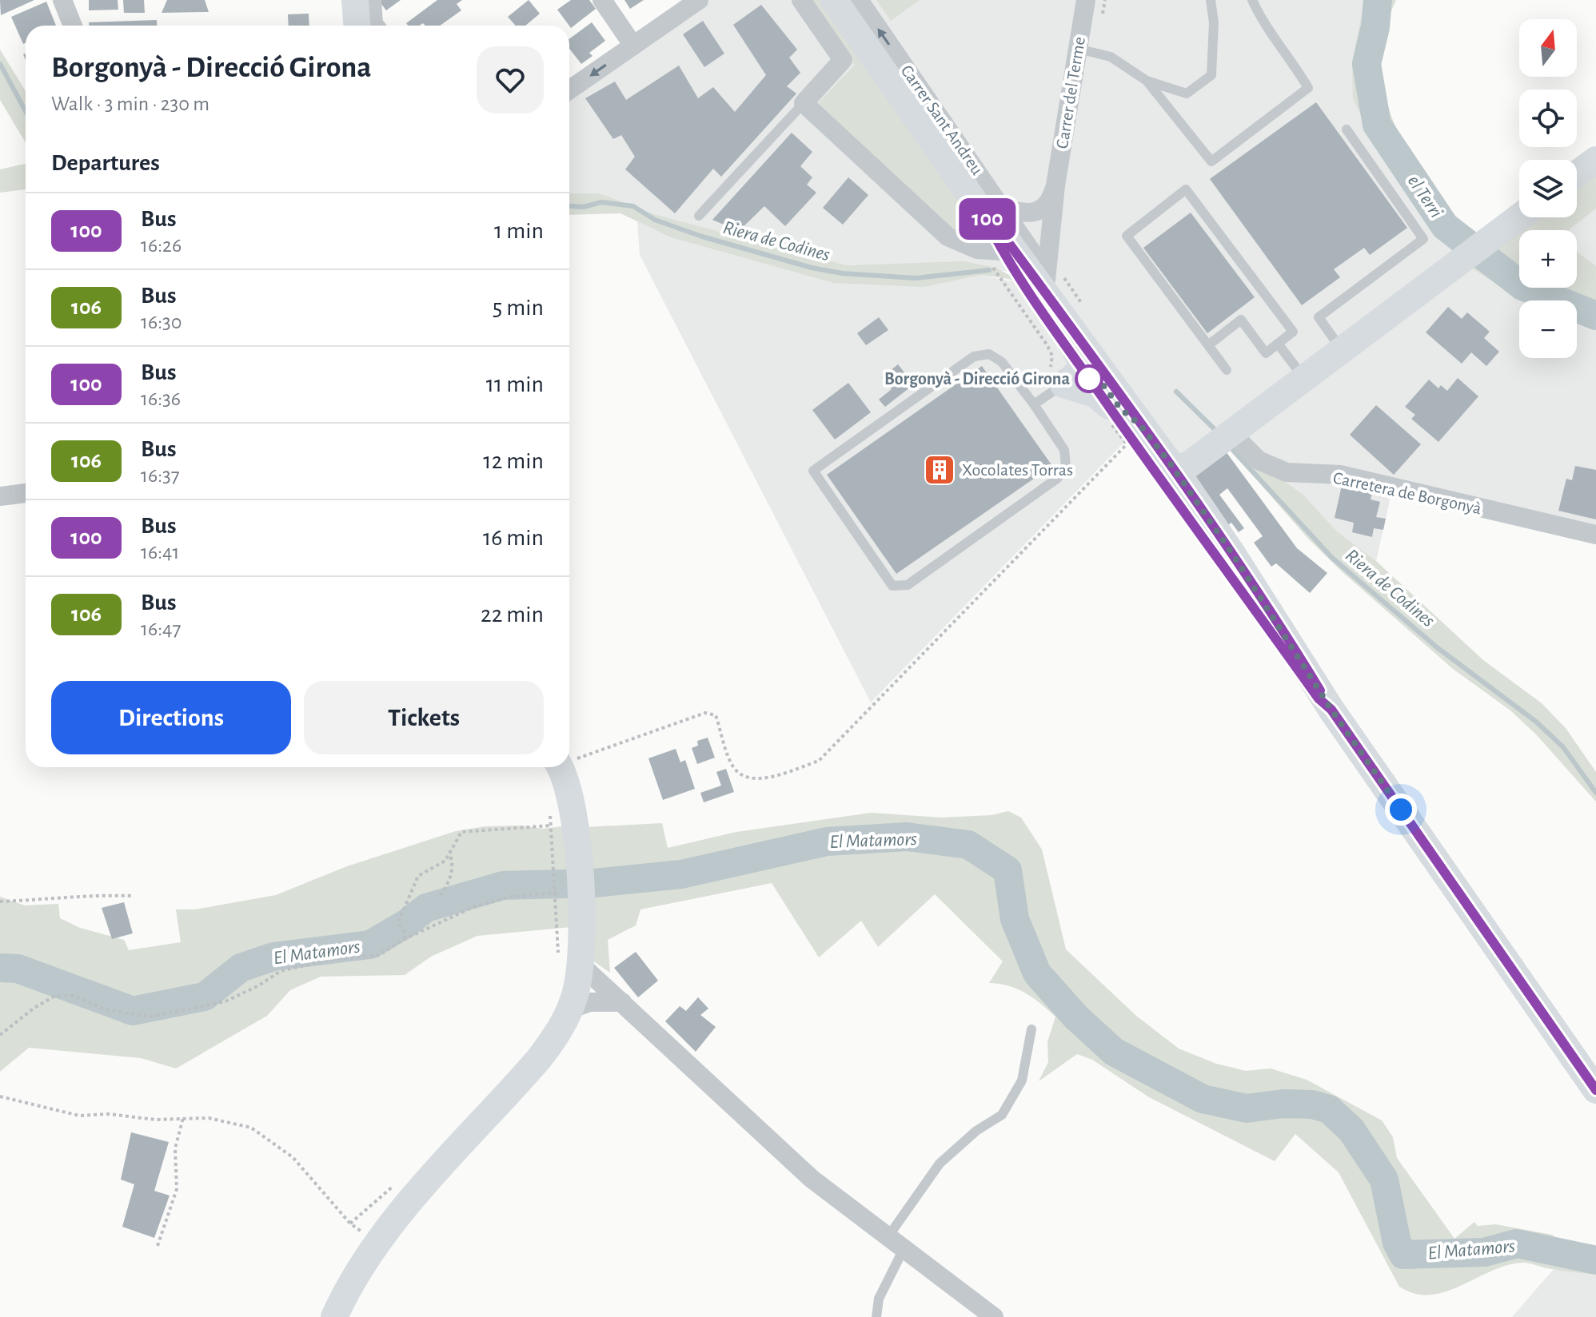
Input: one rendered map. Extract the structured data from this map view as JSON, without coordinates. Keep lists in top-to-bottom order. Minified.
{"streets":{"street":["Carrer del Terme","Carrer Sant Andreu","Carretera de Borgonyà"]},"water":["el Terri","Riera de Codines","El Matamors"],"places":{"other":["Borgonyà - Direcció Girona"],"building":["Xocolates Torras"]},"lines":["bus line 100"],"north":"top","page":{"on_map":"100","map_buttons":["+","−"],"heading":[["Borgonyà - Direcció Girona","Walk · 3 min · 230 m"],"Departures"],"list":[{"mark":"100","name":"Bus","note":"16:26","value":"1 min"},{"mark":"106","name":"Bus","note":"16:30","value":"5 min"},{"mark":"100","name":"Bus","note":"16:36","value":"11 min"},{"mark":"106","name":"Bus","note":"16:37","value":"12 min"},{"mark":"100","name":"Bus","note":"16:41","value":"16 min"},{"mark":"106","name":"Bus","note":"16:47","value":"22 min"}],"buttons":["Directions","Tickets"]}}
